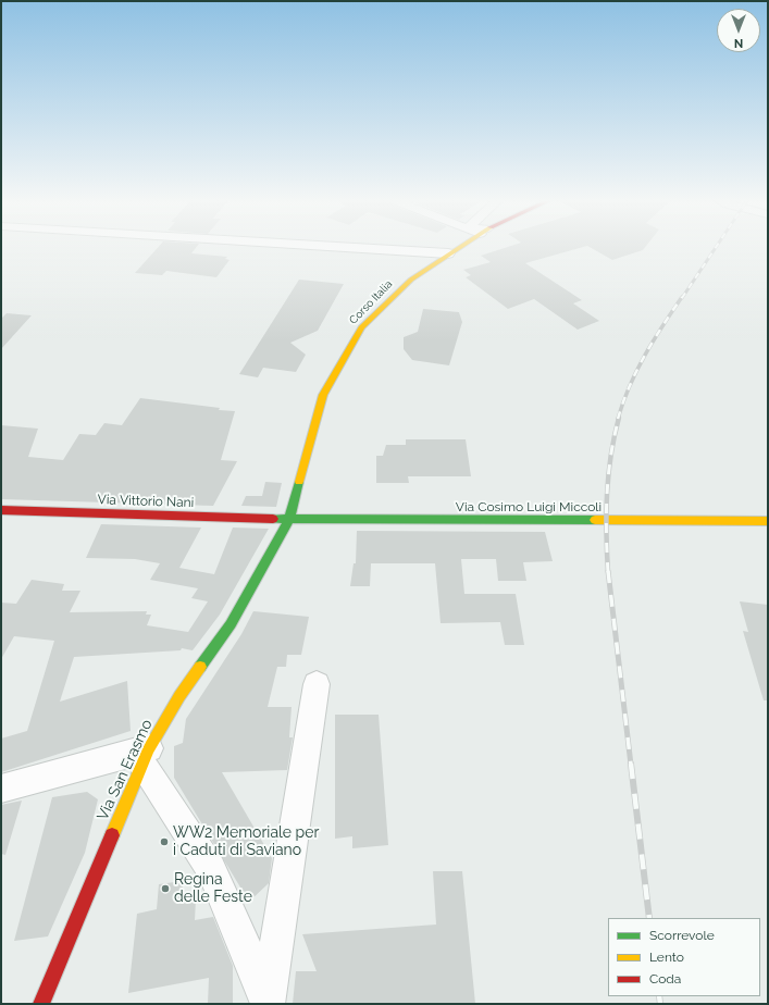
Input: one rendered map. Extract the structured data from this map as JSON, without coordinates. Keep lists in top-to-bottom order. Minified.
{"streets":{"main road":["Corso Italia","Via Vittorio Nani","Via Cosimo Luigi Miccoli","Via San Erasmo"]},"crossings":[["Corso Italia","Via Vittorio Nani"],["Corso Italia","Via Cosimo Luigi Miccoli"],["Corso Italia","Via San Erasmo"],["Via Vittorio Nani","Via Cosimo Luigi Miccoli"],["Via Vittorio Nani","Via San Erasmo"],["Via Cosimo Luigi Miccoli","Via San Erasmo"]],"places":["WW2 Memoriale per i Caduti di Saviano","Regina delle Feste"],"legend":["Scorrevole","Lento","Coda"],"north":"bottom"}
